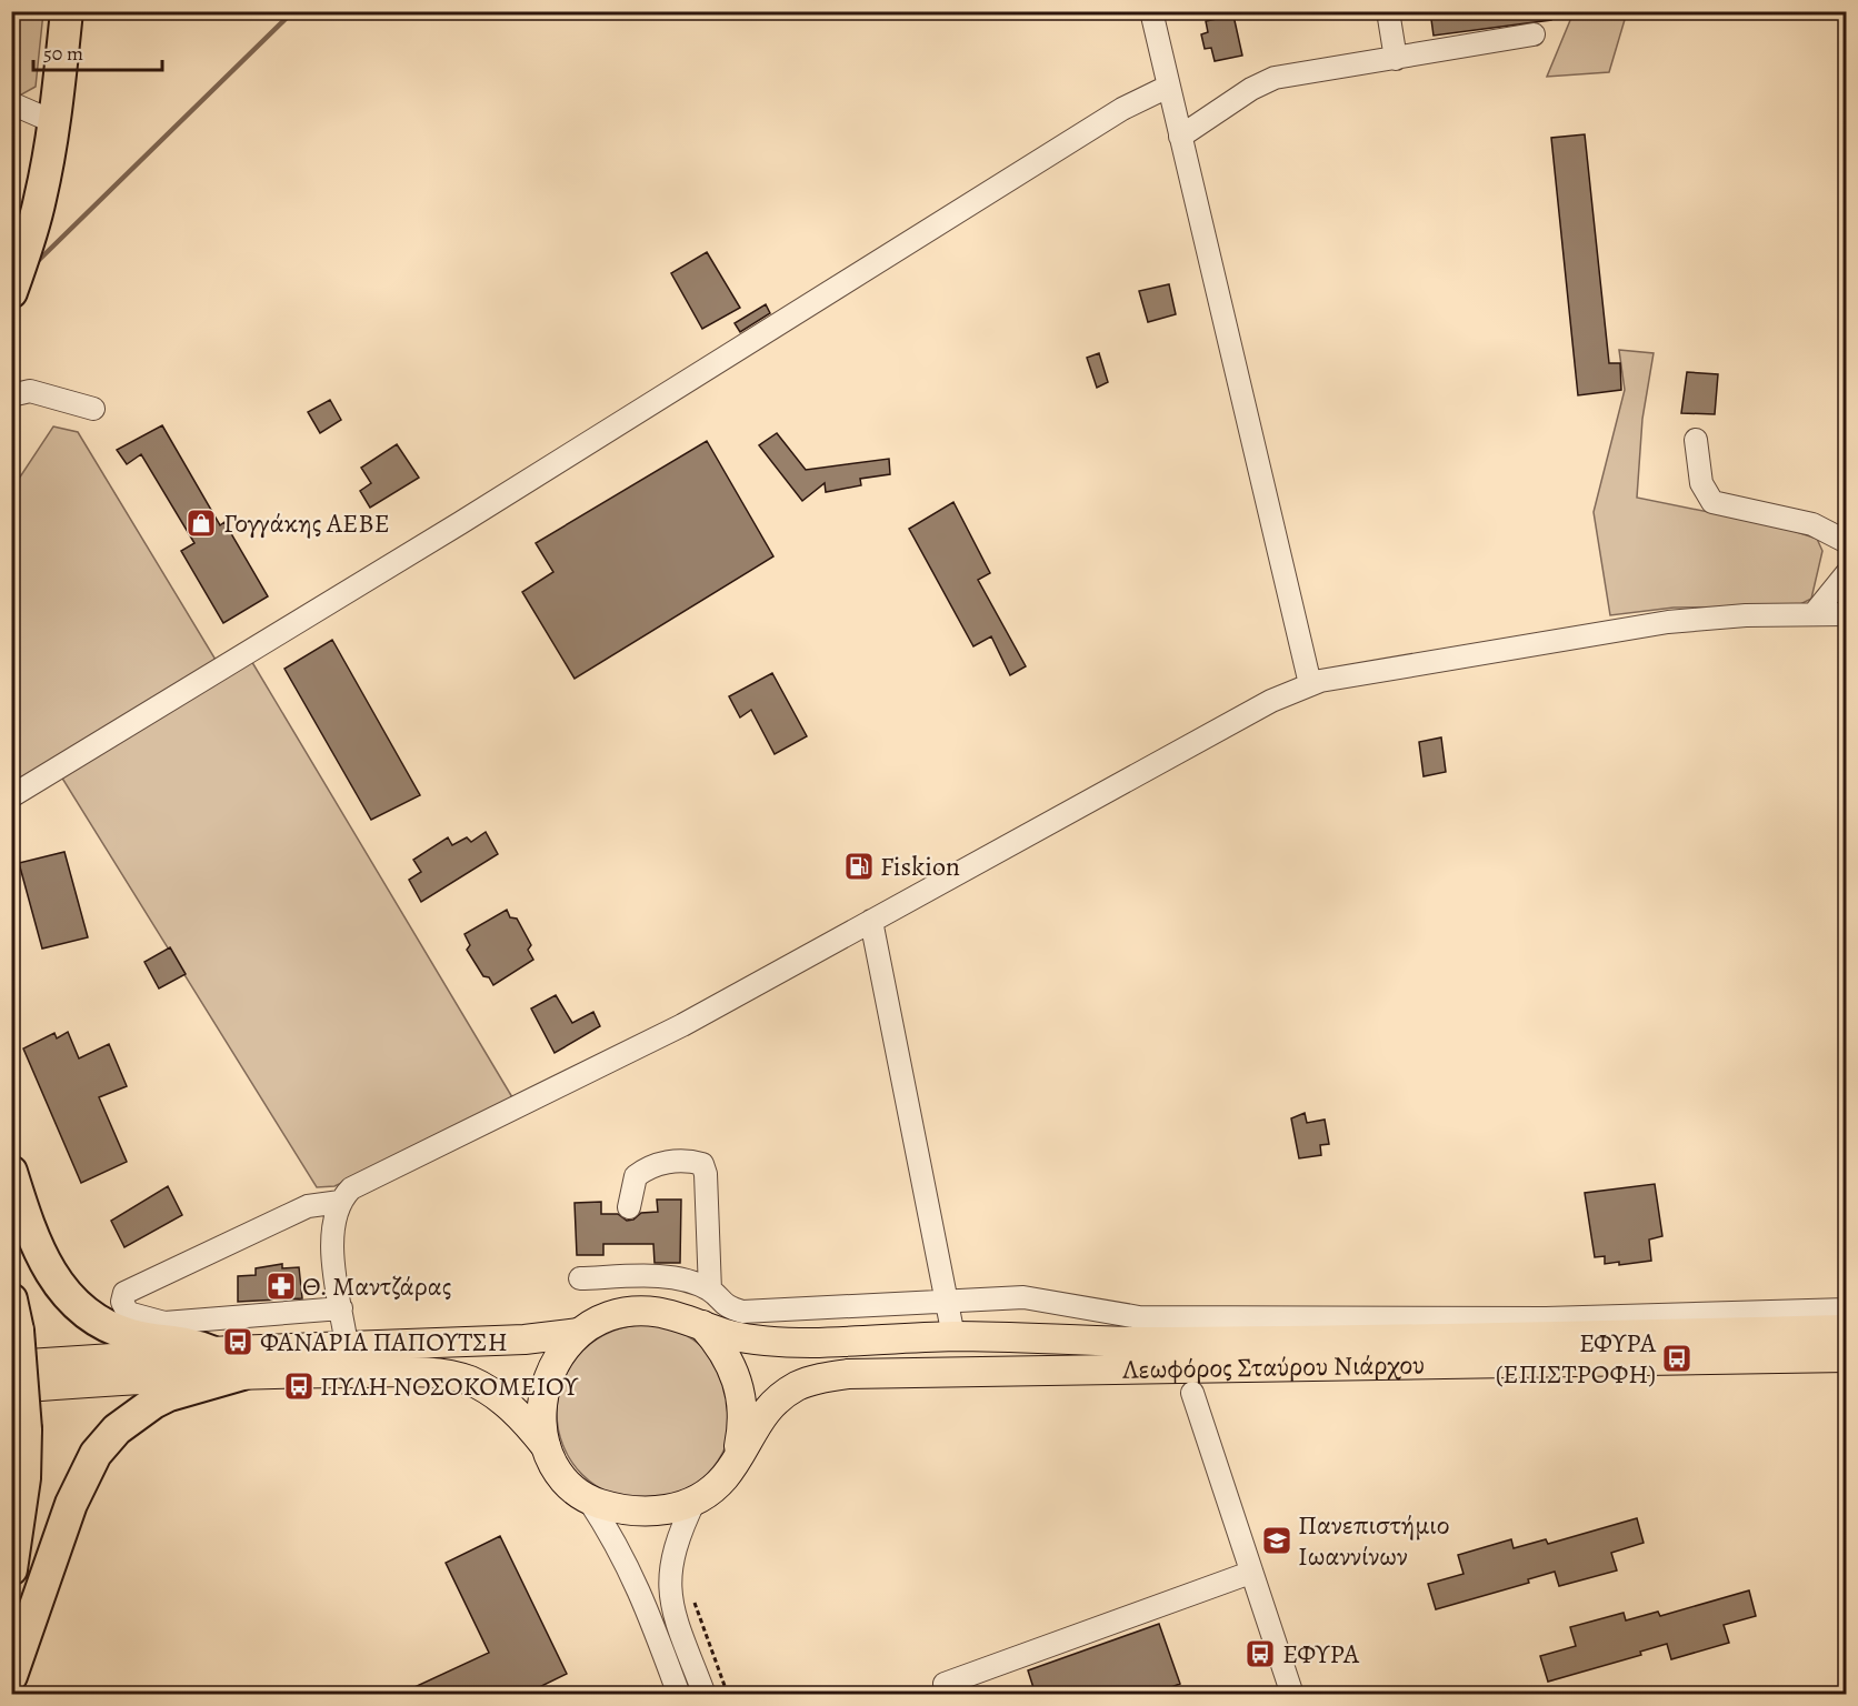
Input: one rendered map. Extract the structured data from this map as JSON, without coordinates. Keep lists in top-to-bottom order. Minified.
{"streets":{"main road":["Λεωφόρος Σταύρου Νιάρχου"]},"places":{"shop":["Γογγάκης ΑΕΒΕ"],"fuel station":["Fiskion"],"pharmacy":["Θ. Μαντζάρας"],"bus stop":["ΦΑΝΑΡΙΑ ΠΑΠΟΥΤΣΗ","ΕΦΥΡΑ (ΕΠΙΣΤΡΟΦΗ)","ΠΥΛΗ ΝΟΣΟΚΟΜΕΙΟΥ","ΕΦΥΡΑ"],"school or university":["Πανεπιστήμιο Ιωαννίνων"]},"scale_bar":"50 m"}
